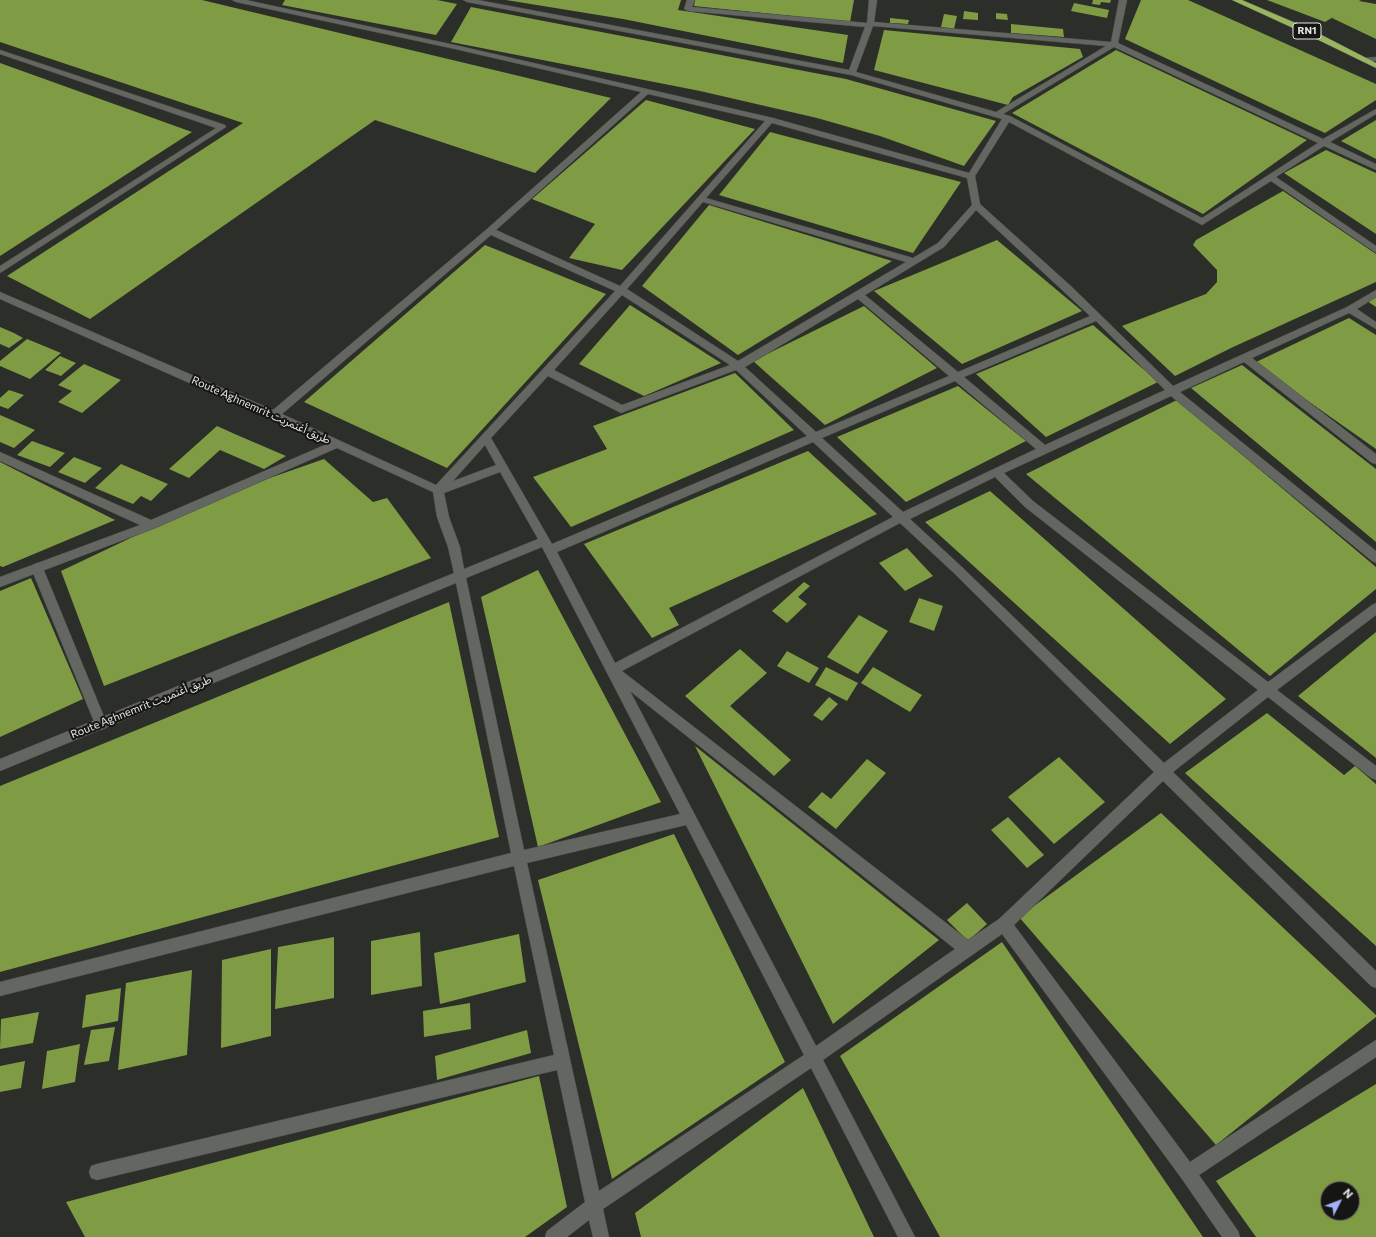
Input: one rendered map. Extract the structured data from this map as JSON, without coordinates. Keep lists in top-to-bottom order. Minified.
{"streets":{"highway":["RN1"],"street":["Route Aghnemrit طريق أغنمريت"]},"north":"top right"}
